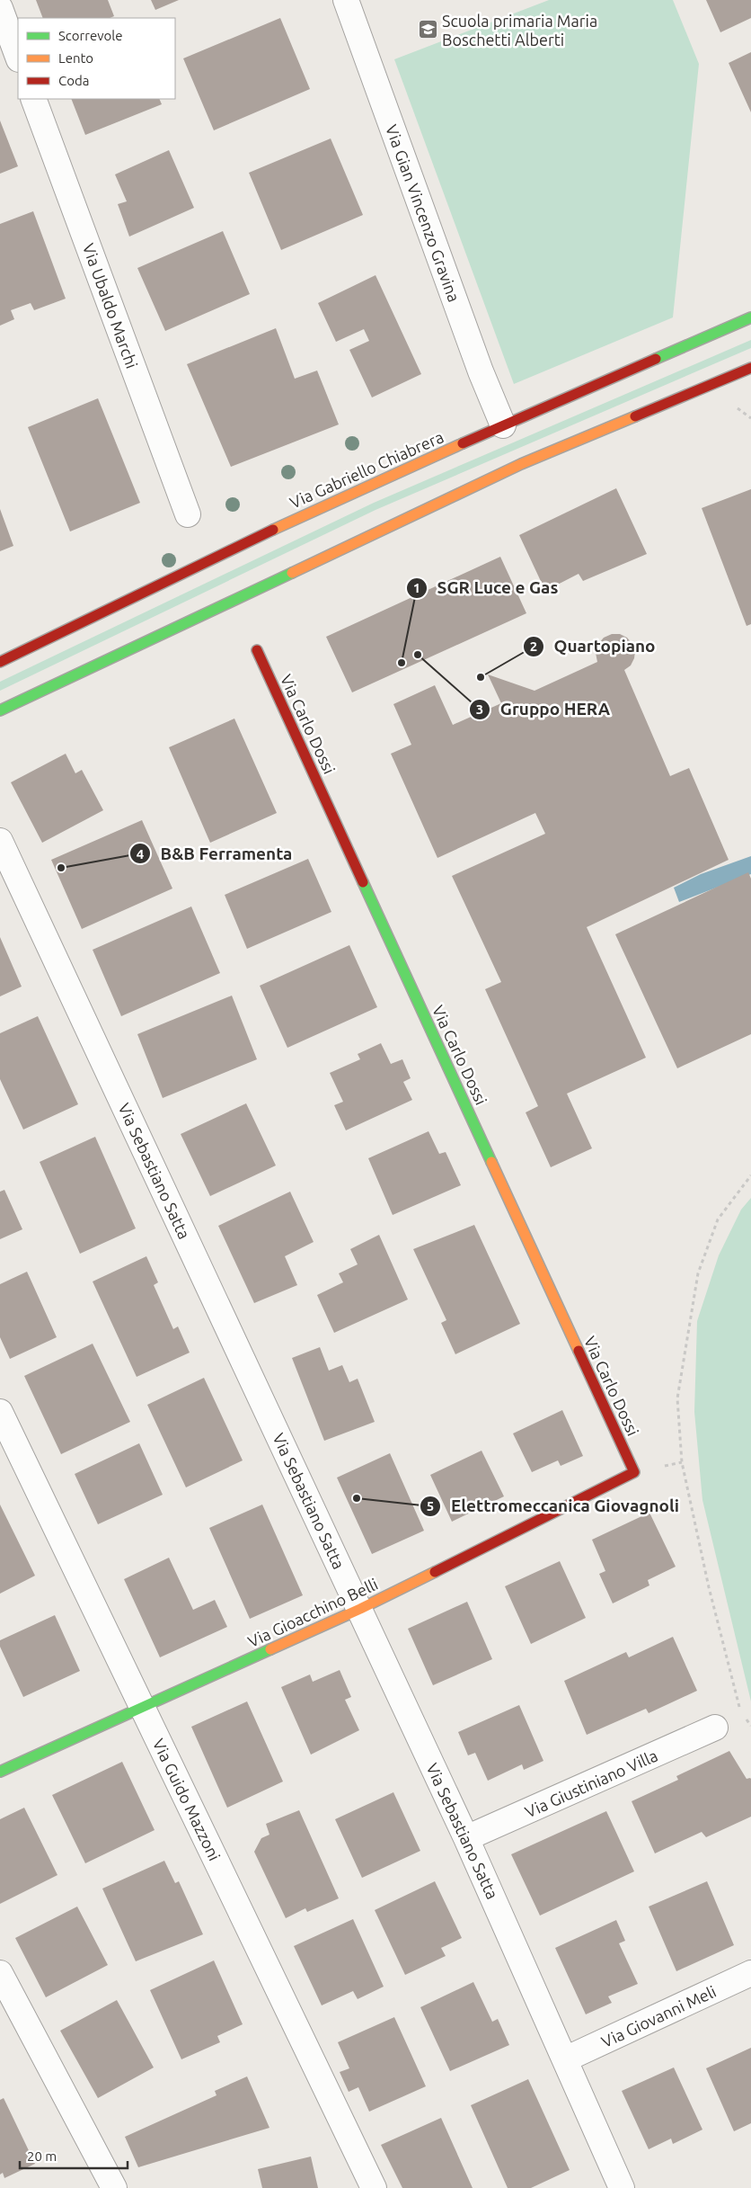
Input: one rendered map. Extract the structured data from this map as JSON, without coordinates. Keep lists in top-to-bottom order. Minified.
{"streets":{"street":["Via Gian Vincenzo Gravina","Via Ubaldo Marchi","Via Gabriello Chiabrera","Via Carlo Dossi","Via Sebastiano Satta","Via Gioacchino Belli","Via Giustiniano Villa","Via Guido Mazzoni","Via Giovanni Meli"]},"crossings":[["Via Gian Vincenzo Gravina","Via Gabriello Chiabrera"],["Via Carlo Dossi","Via Gioacchino Belli"],["Via Sebastiano Satta","Via Gioacchino Belli"],["Via Sebastiano Satta","Via Giustiniano Villa"],["Via Sebastiano Satta","Via Giovanni Meli"],["Via Gioacchino Belli","Via Guido Mazzoni"]],"places":{"school or university":["Scuola primaria Maria Boschetti Alberti"],"other":["Gruppo HERA","SGR Luce e Gas","Quartopiano","B&B Ferramenta","Elettromeccanica Giovagnoli"]},"legend":["Scorrevole","Lento","Coda"],"scale_bar":"20 m"}
